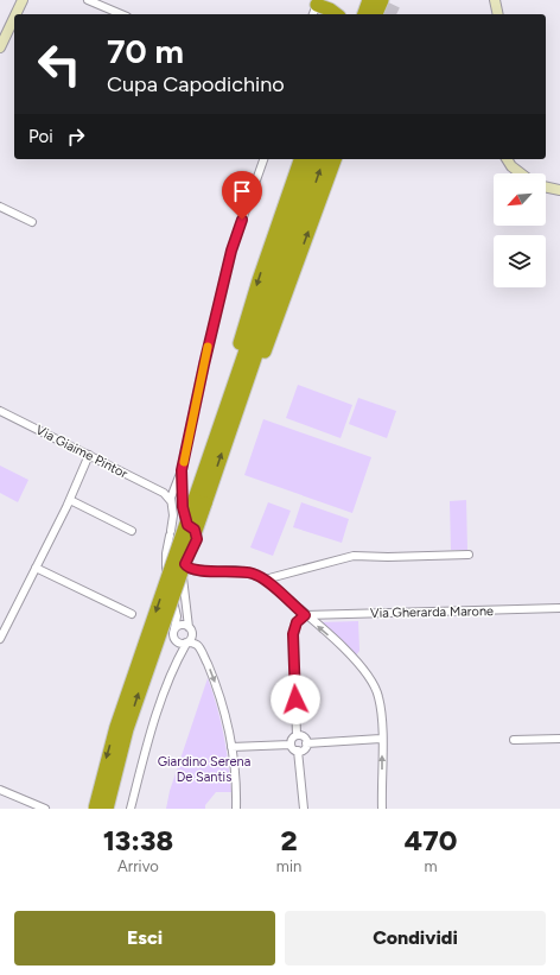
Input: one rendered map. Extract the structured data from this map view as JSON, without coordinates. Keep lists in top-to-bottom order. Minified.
{"streets":{"street":["Via Giaime Pintor","Via Gherarda Marone"]},"parks":["Giardino Serena De Santis"],"north":"bottom left","page":{"turn":["70 m","Cupa Capodichino"],"then":"Poi","eta":["13:38","Arrivo","2","min","470","m"],"buttons":["Esci","Condividi"]}}
